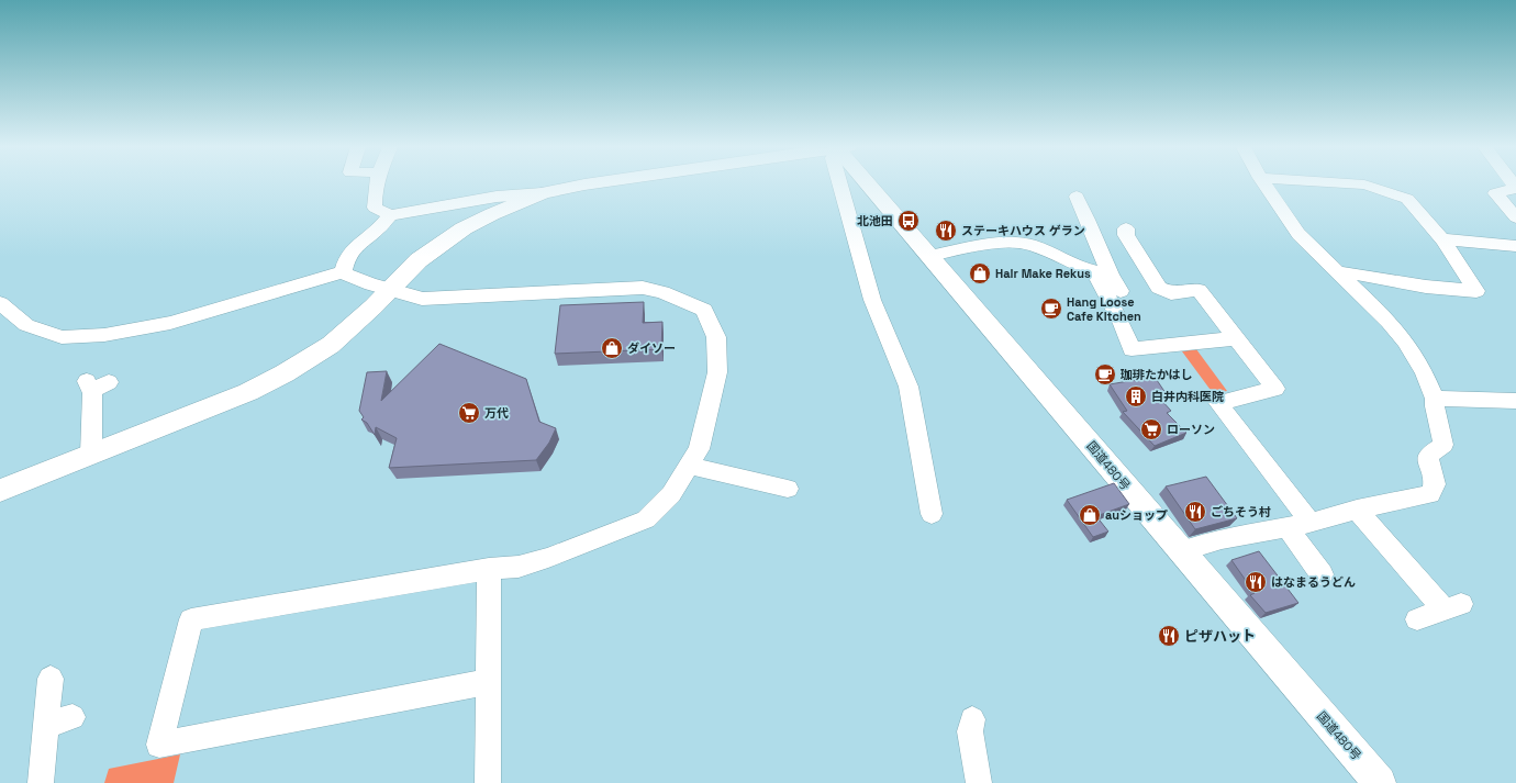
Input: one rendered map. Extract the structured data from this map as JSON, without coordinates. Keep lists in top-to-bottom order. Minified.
{"streets":{"main road":["国道480号"]},"places":{"bus stop":["北池田"],"restaurant":["ステーキハウス ゲラン","ごちそう村","はなまるうどん","ピザハット"],"shop":["Hair Make Rekus","ダイソー","auショップ"],"cafe":["Hang Loose Cafe Kitchen","珈琲たかはし"],"building":["白井内科医院"],"supermarket":["万代","ローソン"]}}
